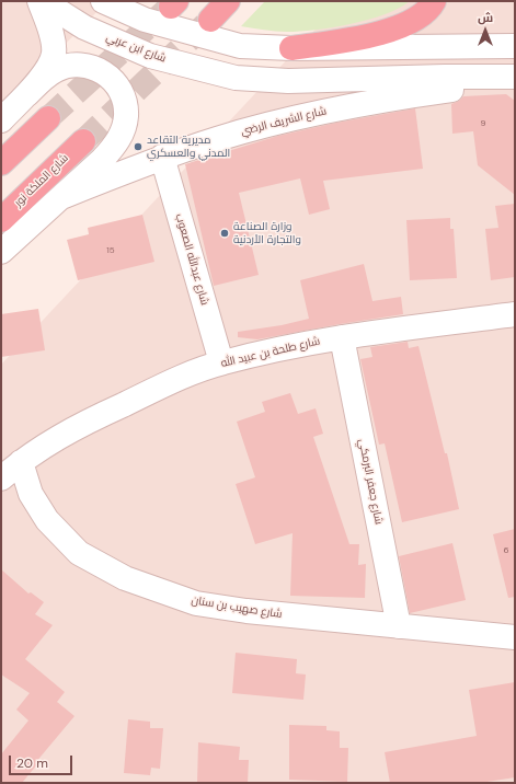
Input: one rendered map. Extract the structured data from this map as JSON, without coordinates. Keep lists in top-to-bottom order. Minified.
{"streets":{"highway":["شارع الملكة نور"],"street":["شارع ابن عربي","شارع الشريف الرضي","شارع عبدالله الصعوب","شارع طلحة بن عبيد الله","شارع جعفر البرمكي","شارع صهيب بن سنان"]},"crossings":[["شارع الشريف الرضي","شارع عبدالله الصعوب"],["شارع عبدالله الصعوب","شارع طلحة بن عبيد الله"],["شارع طلحة بن عبيد الله","شارع جعفر البرمكي"],["شارع طلحة بن عبيد الله","شارع صهيب بن سنان"],["شارع جعفر البرمكي","شارع صهيب بن سنان"]],"places":["مديرية التقاعد المدني والعسكري","وزارة الصناعة والتجارة الأردنية"],"house_numbers":["9","15","6"],"scale_bar":"20 m","north":"top"}
